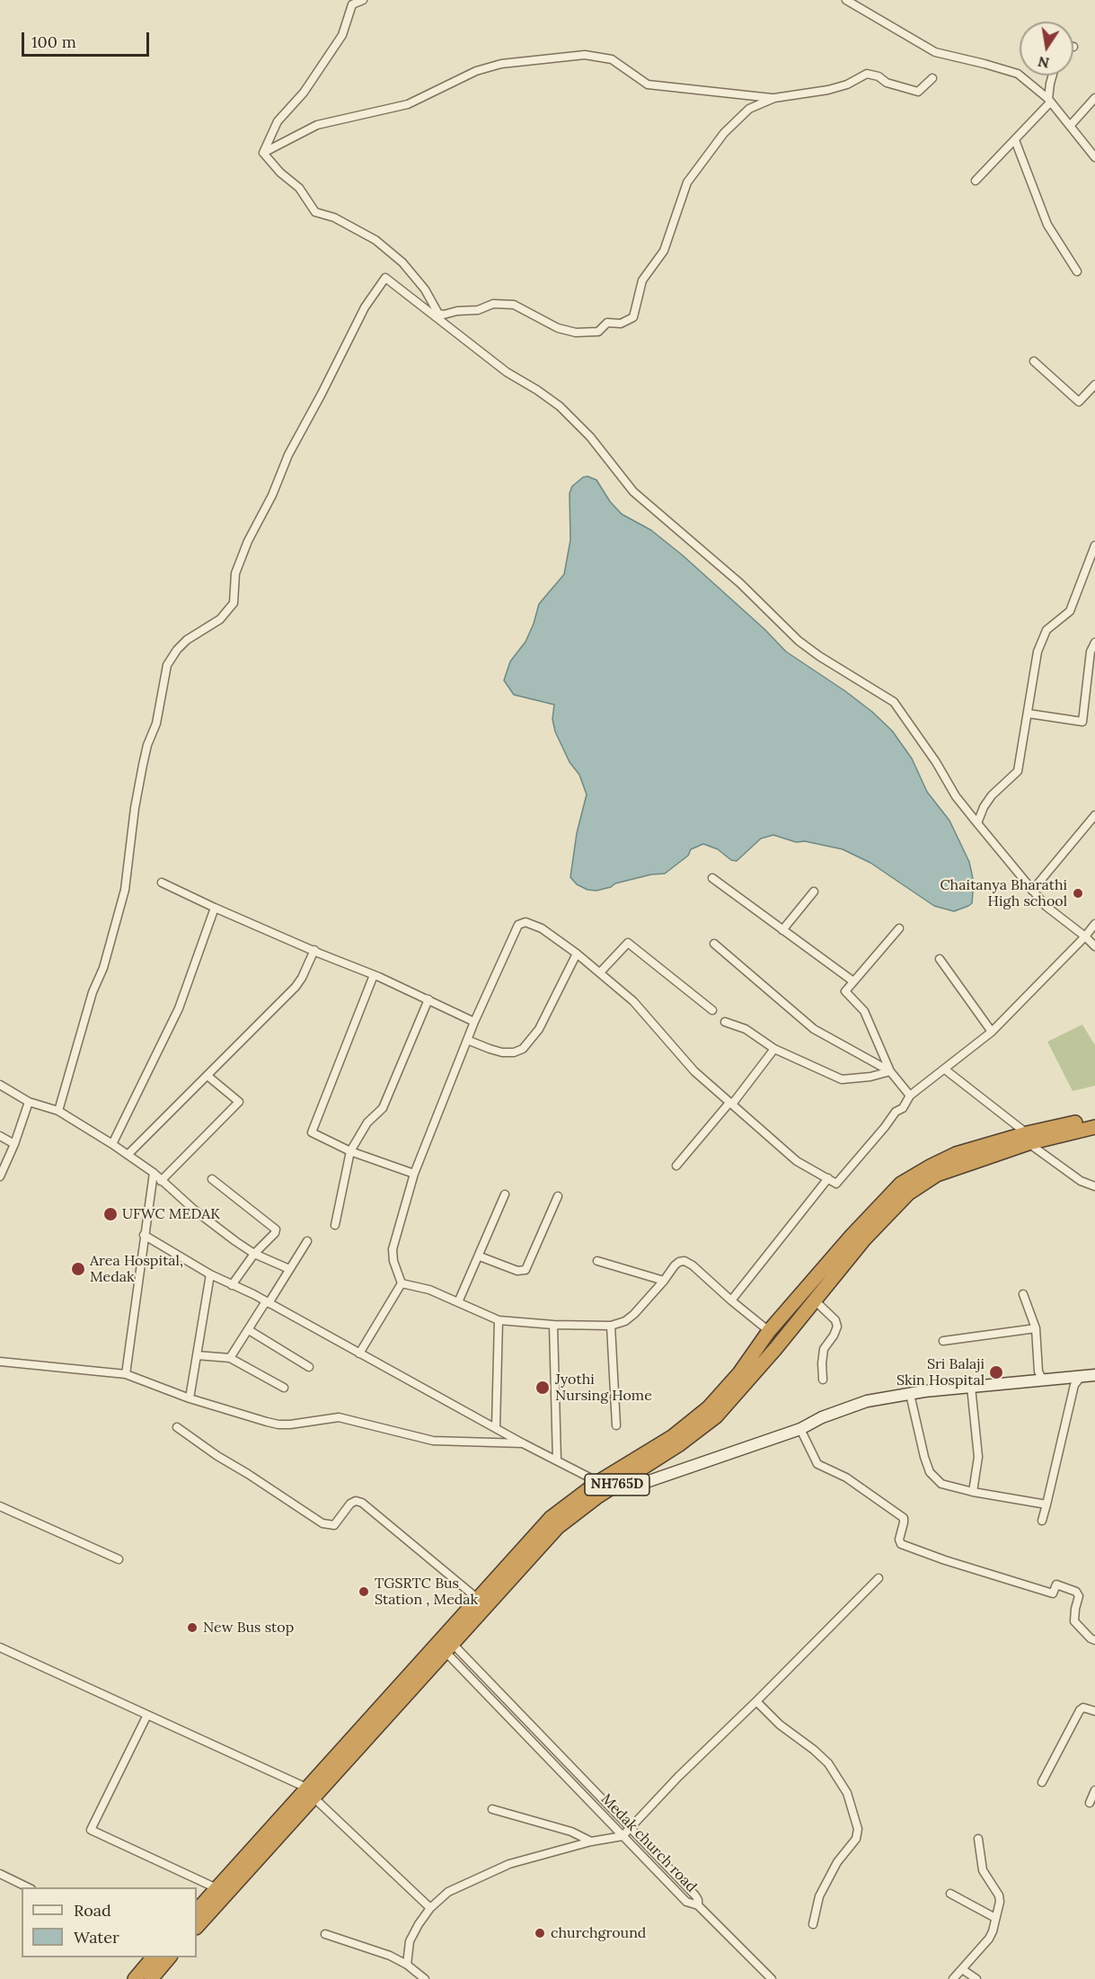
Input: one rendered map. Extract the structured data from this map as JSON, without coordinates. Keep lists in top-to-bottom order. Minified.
{"streets":{"highway":["NH765D"],"street":["Medak church road"]},"crossings":[["NH765D","Medak church road"]],"places":["Chaitanya Bharathi High school","UFWC MEDAK","Area Hospital, Medak","Sri Balaji Skin Hospital","Jyothi Nursing Home","TGSRTC Bus Station , Medak","New Bus stop","churchground"],"legend":["Road","Water"],"scale_bar":"100 m","north":"bottom"}
